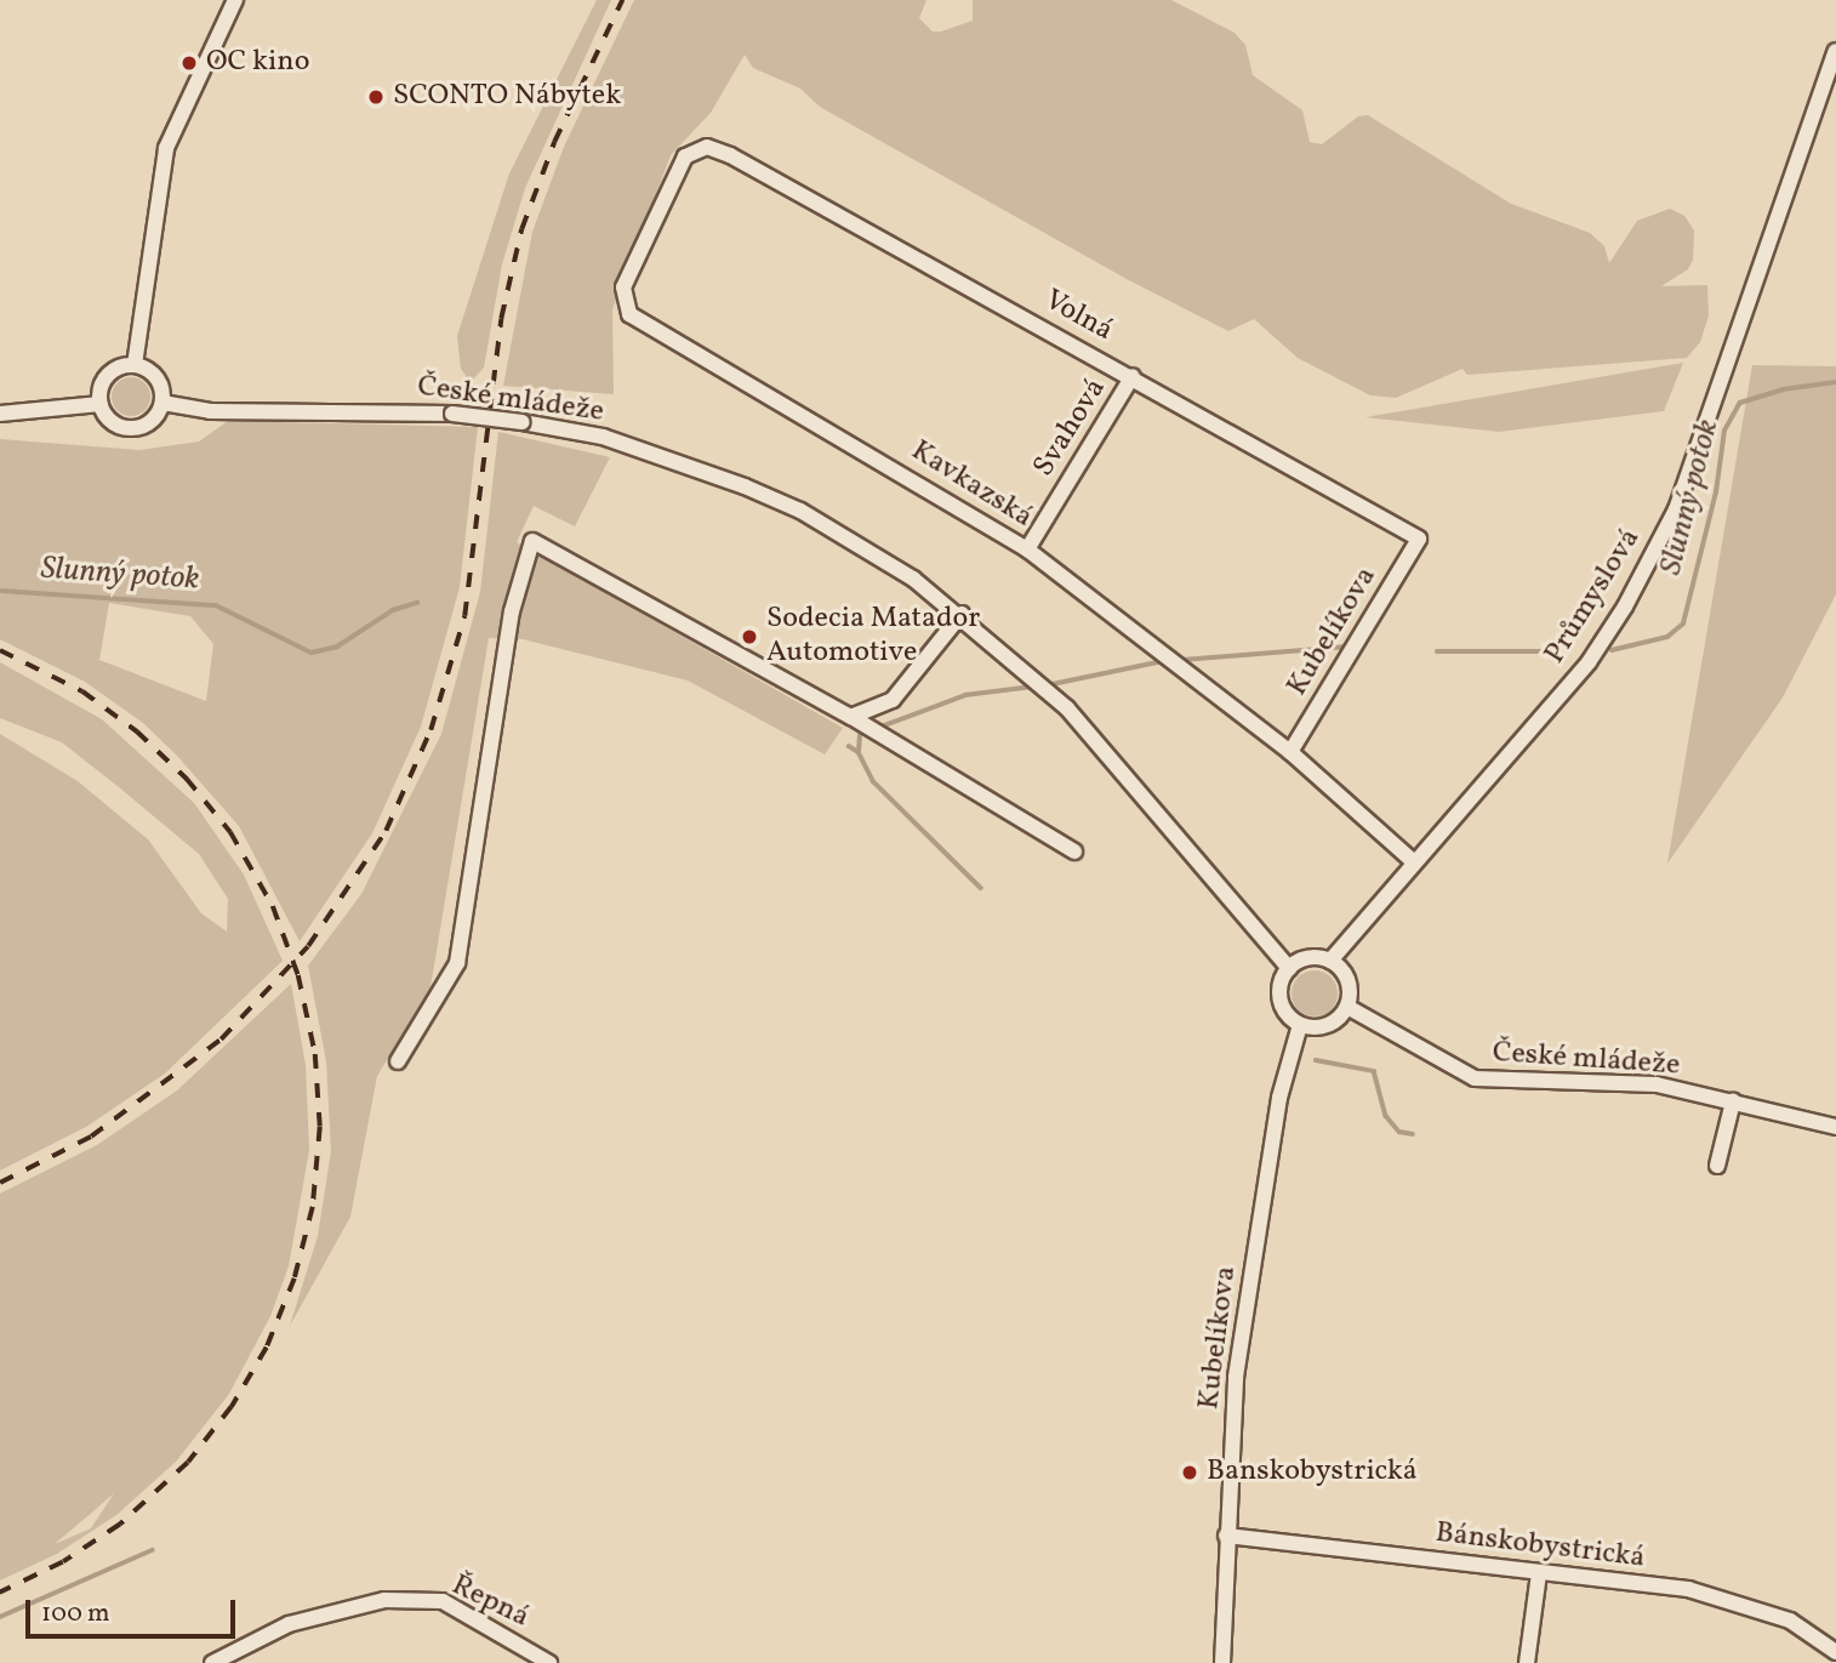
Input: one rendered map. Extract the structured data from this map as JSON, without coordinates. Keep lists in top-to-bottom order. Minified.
{"streets":{"street":["Volná","České mládeže","Svahová","Kavkazská","Průmyslová","Kubelíkova","Bánskobystrická","Řepná"]},"crossings":[["Volná","Svahová"],["Volná","Kavkazská"],["Volná","Kubelíkova"],["České mládeže","Průmyslová"],["České mládeže","Kubelíkova"],["Svahová","Kavkazská"],["Kavkazská","Průmyslová"],["Kavkazská","Kubelíkova"],["Průmyslová","Kubelíkova"],["Kubelíkova","Bánskobystrická"]],"water":["Slunný potok"],"places":["OC kino","SCONTO Nábytek","Sodecia Matador Automotive","Banskobystrická"],"scale_bar":"100 m"}
